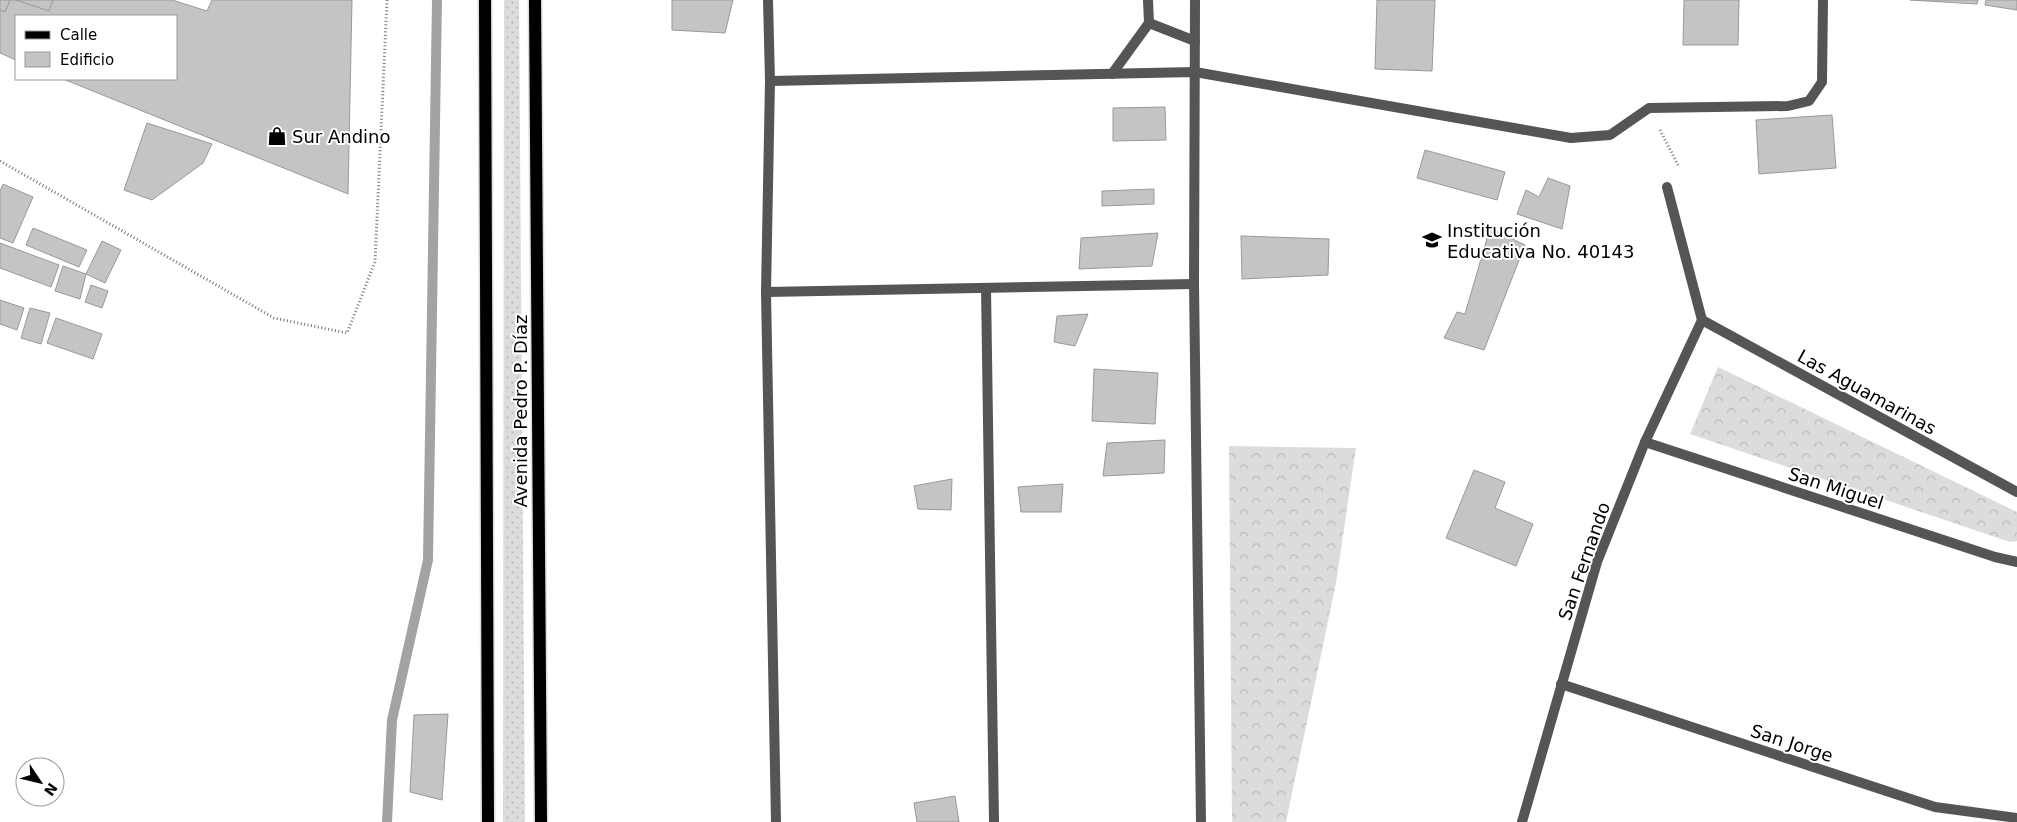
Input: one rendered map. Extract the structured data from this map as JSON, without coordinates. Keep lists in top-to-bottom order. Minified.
{"streets":{"main road":["Avenida Pedro P. Díaz"],"street":["Las Aguamarinas","San Miguel","San Fernando","San Jorge"]},"crossings":[["Las Aguamarinas","San Fernando"],["San Miguel","San Fernando"],["San Fernando","San Jorge"]],"places":{"shop":["Sur Andino"],"school or university":["Institución Educativa No. 40143"]},"legend":["Calle","Edificio"],"north":"bottom right"}
